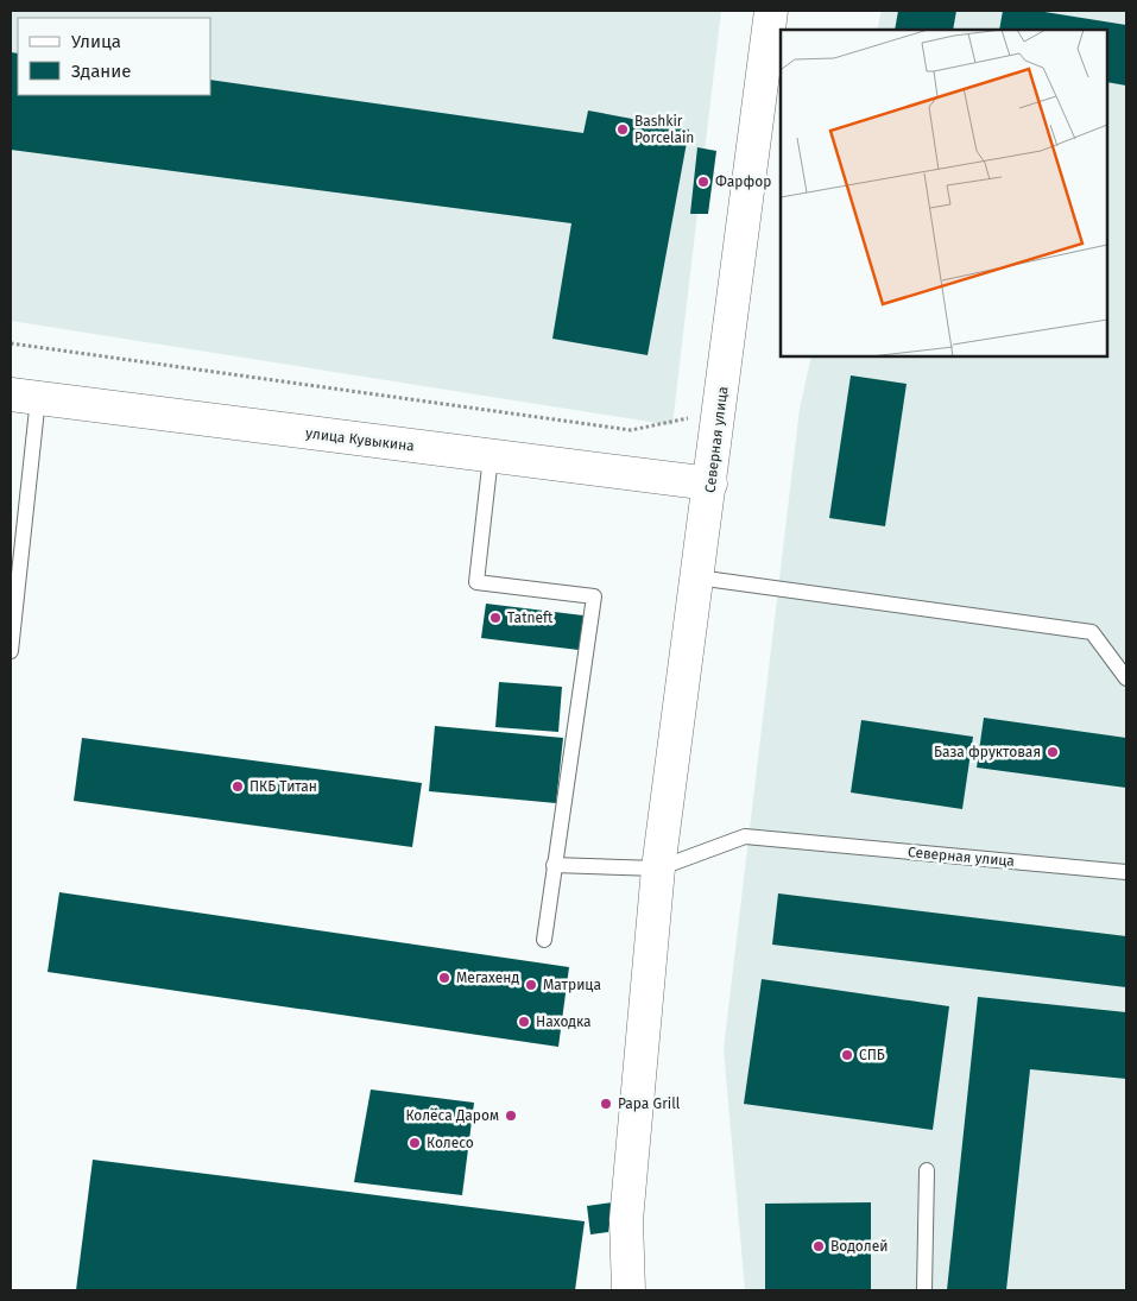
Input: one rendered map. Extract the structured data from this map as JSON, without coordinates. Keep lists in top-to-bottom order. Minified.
{"streets":{"main road":["улица Кувыкина","Северная улица"]},"crossings":[["улица Кувыкина","Северная улица"]],"places":["Bashkir Porcelain","Фарфор","Tatneft","База фруктовая","ПКБ Титан","Мегахенд","Матрица","Находка","СПБ","Papa Grill","Колёса Даром","Колесо","Водолей"],"legend":["Улица","Здание"]}
